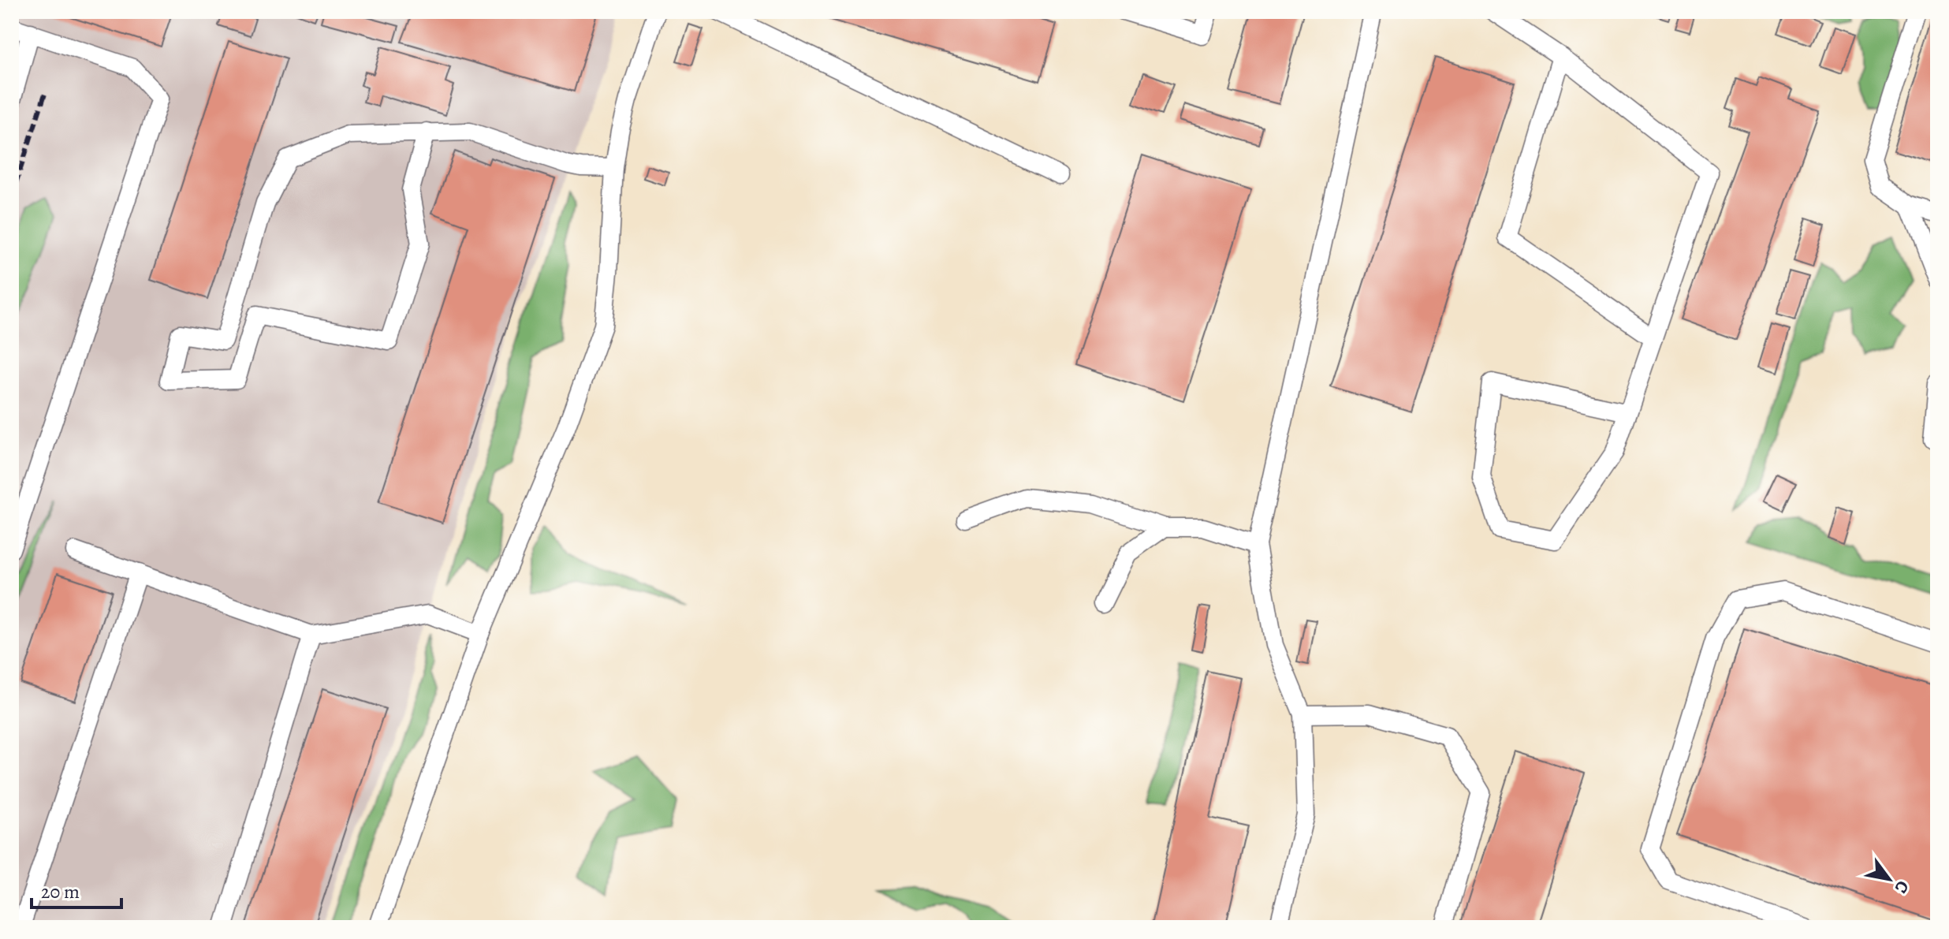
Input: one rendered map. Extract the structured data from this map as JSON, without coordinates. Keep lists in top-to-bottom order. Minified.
{"scale_bar":"20 m","north":"bottom right"}
